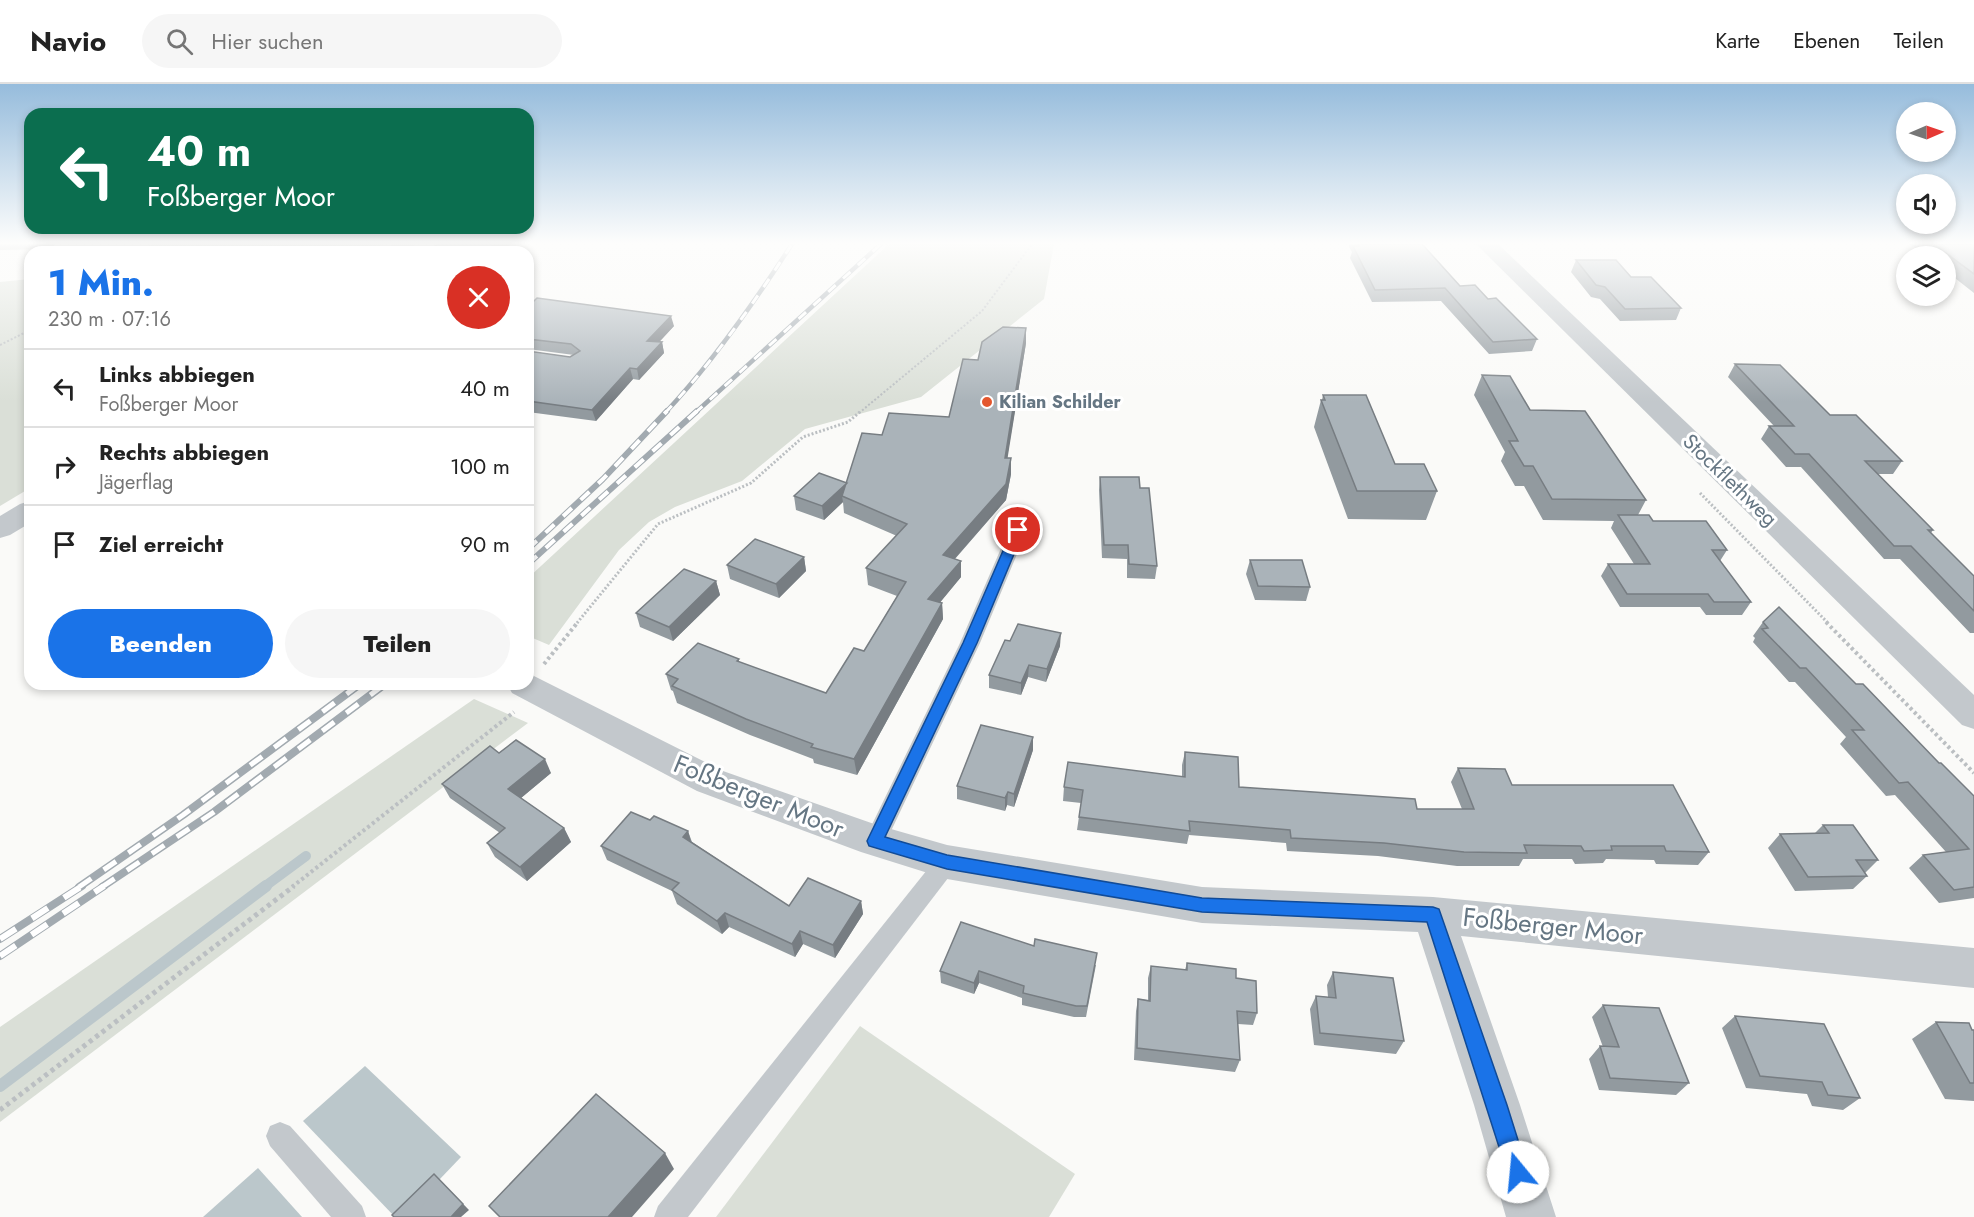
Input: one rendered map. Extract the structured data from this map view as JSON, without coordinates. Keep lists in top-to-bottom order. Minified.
{"streets":{"street":["Stockflethweg","Foßberger Moor"]},"places":["Kilian Schilder"],"north":"right","page":{"header":"Navio","search":"Hier suchen","nav":["Karte","Ebenen","Teilen"],"turn":["40 m","Foßberger Moor"],"heading":["1 Min.","230 m · 07:16"],"list":[{"name":"Links abbiegen","note":"Foßberger Moor","value":"40 m"},{"name":"Rechts abbiegen","note":"Jägerflag","value":"100 m"},{"name":"Ziel erreicht","value":"90 m"}],"buttons":["Beenden","Teilen"]}}
